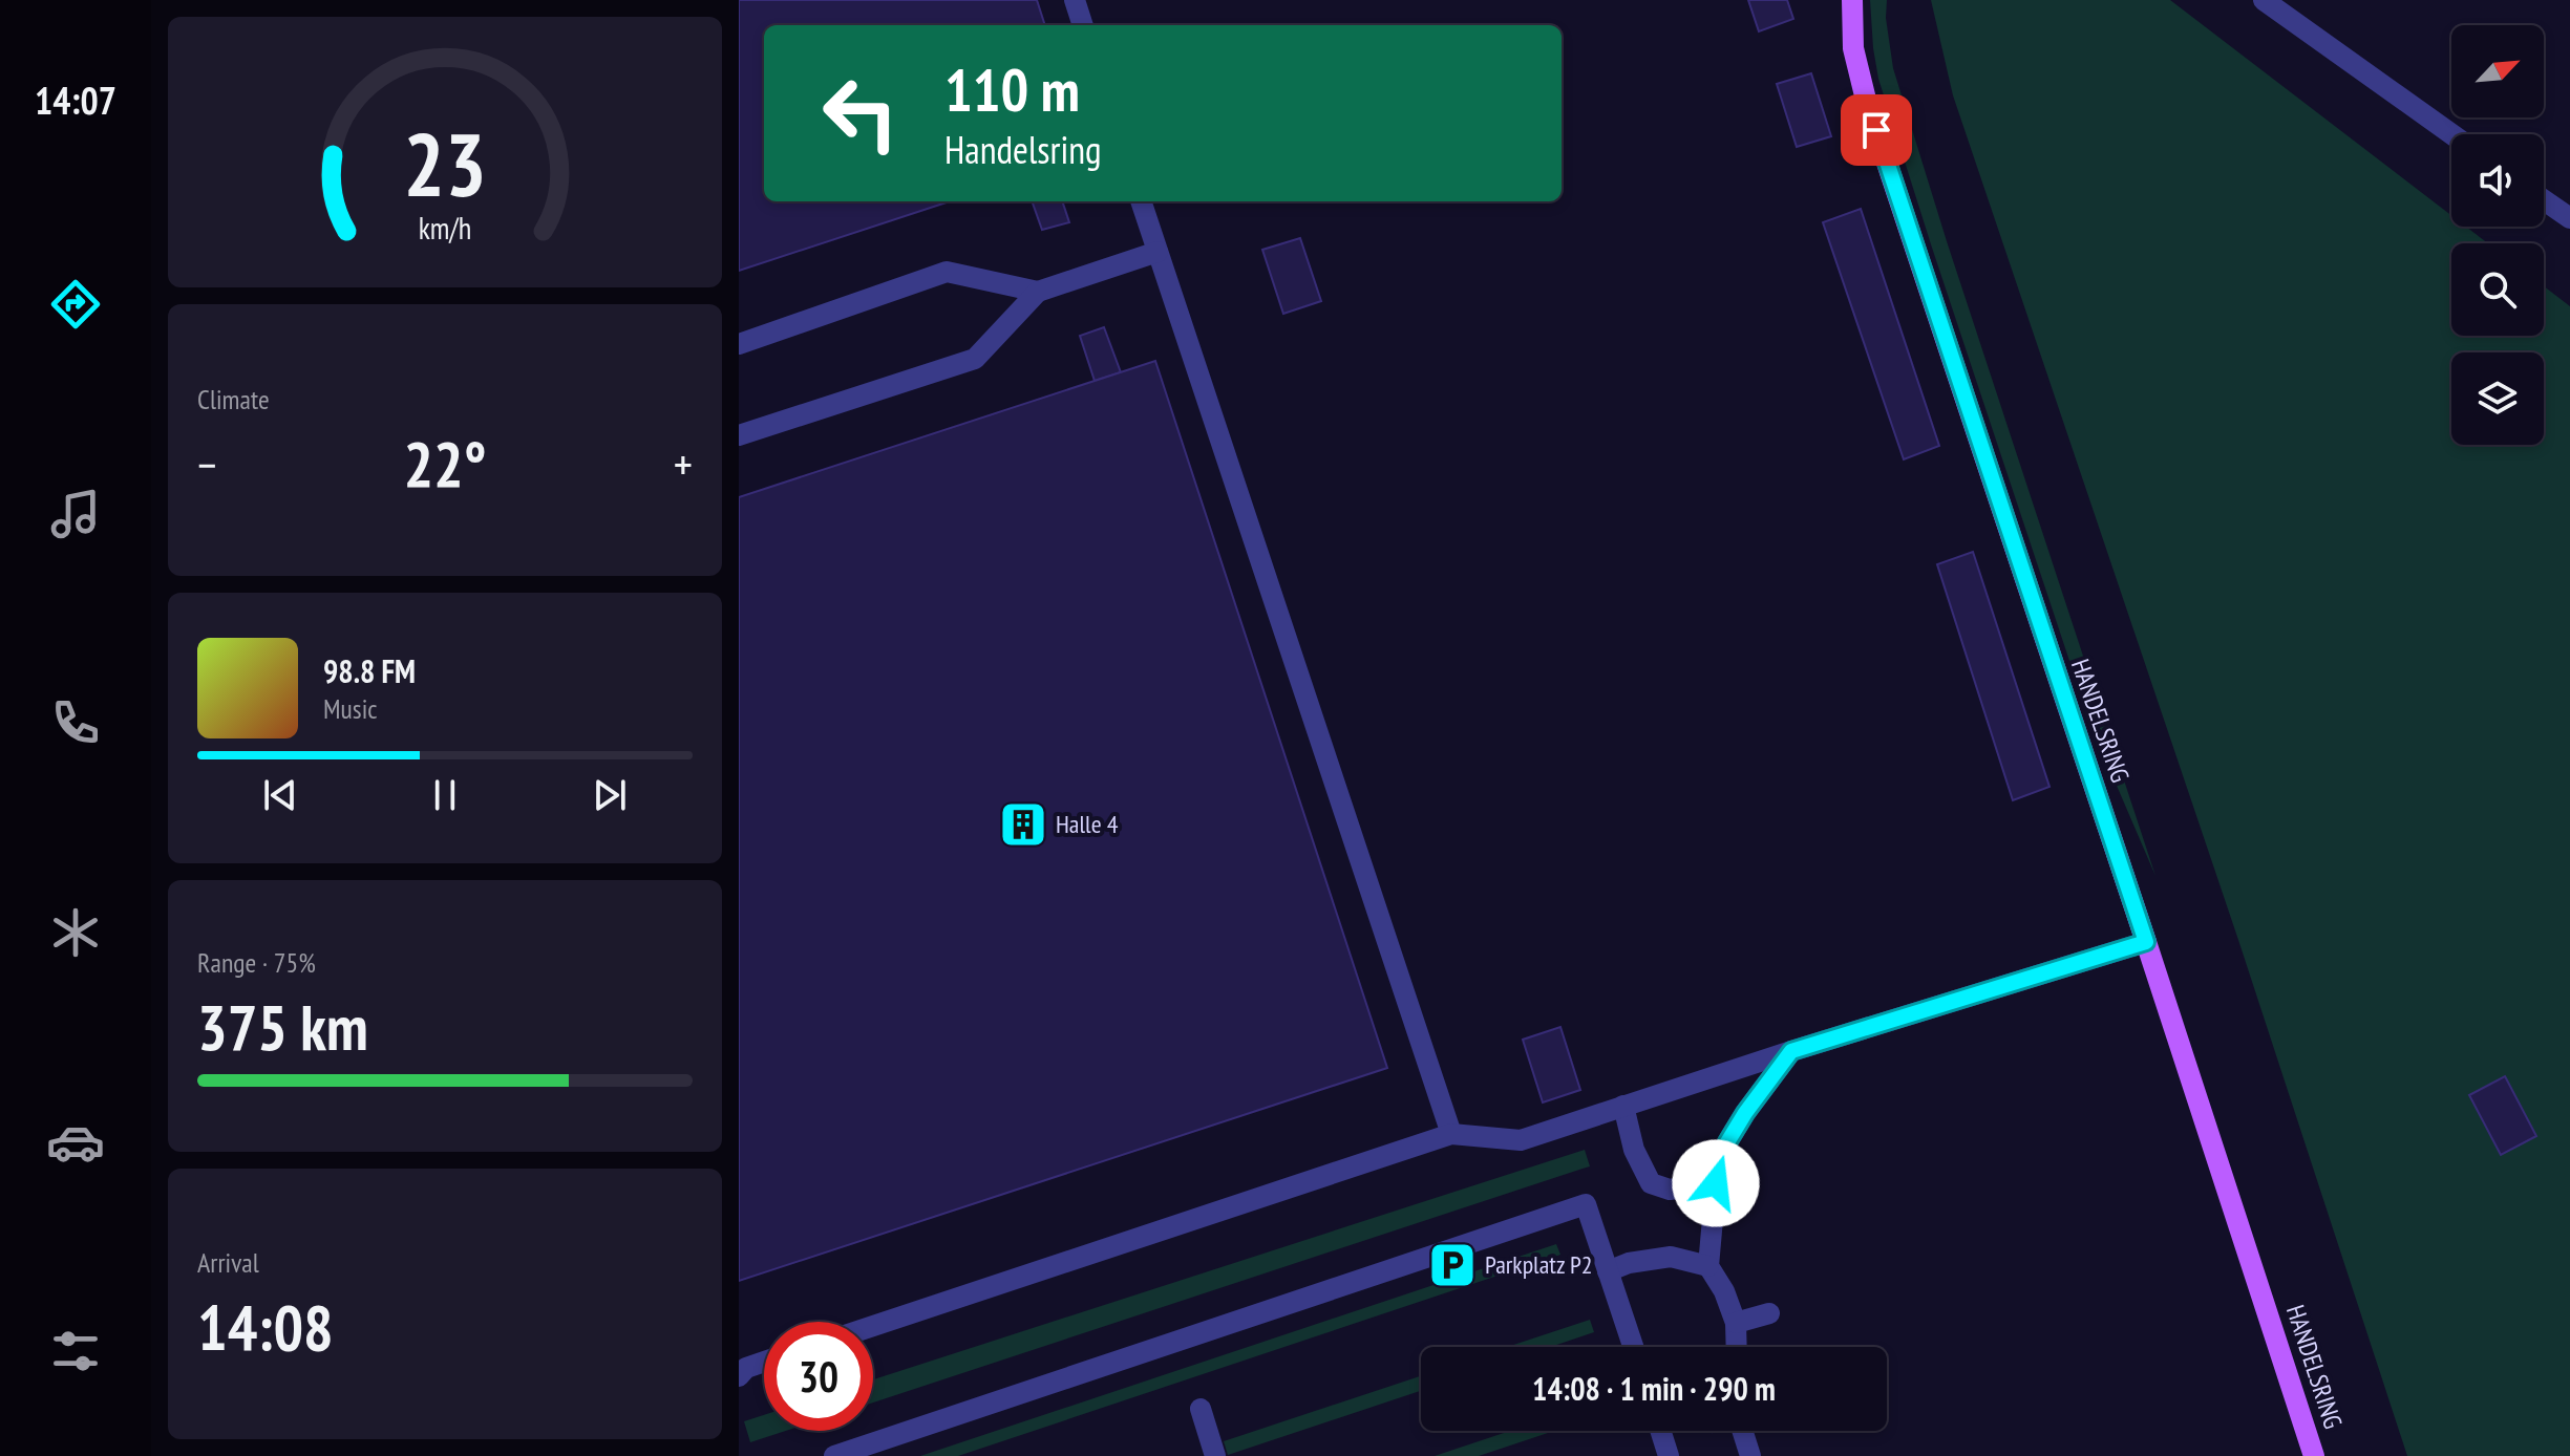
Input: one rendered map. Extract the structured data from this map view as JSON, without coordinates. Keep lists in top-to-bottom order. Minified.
{"streets":{"main road":["HANDELSRING"]},"places":{"building":["Halle 4"],"parking":["Parkplatz P2"]},"north":"top right","page":{"tabs":"14:07","turn":["110 m","Handelsring"],"tile":["Climate",["Range · 75%","375 km"],["Arrival","14:08"]],"heat":["−","22°","+"],"song":["98.8 FM","Music"],"limit":"30","trip":"14:08 · 1 min · 290 m","gauge":["23","km/h"]}}
